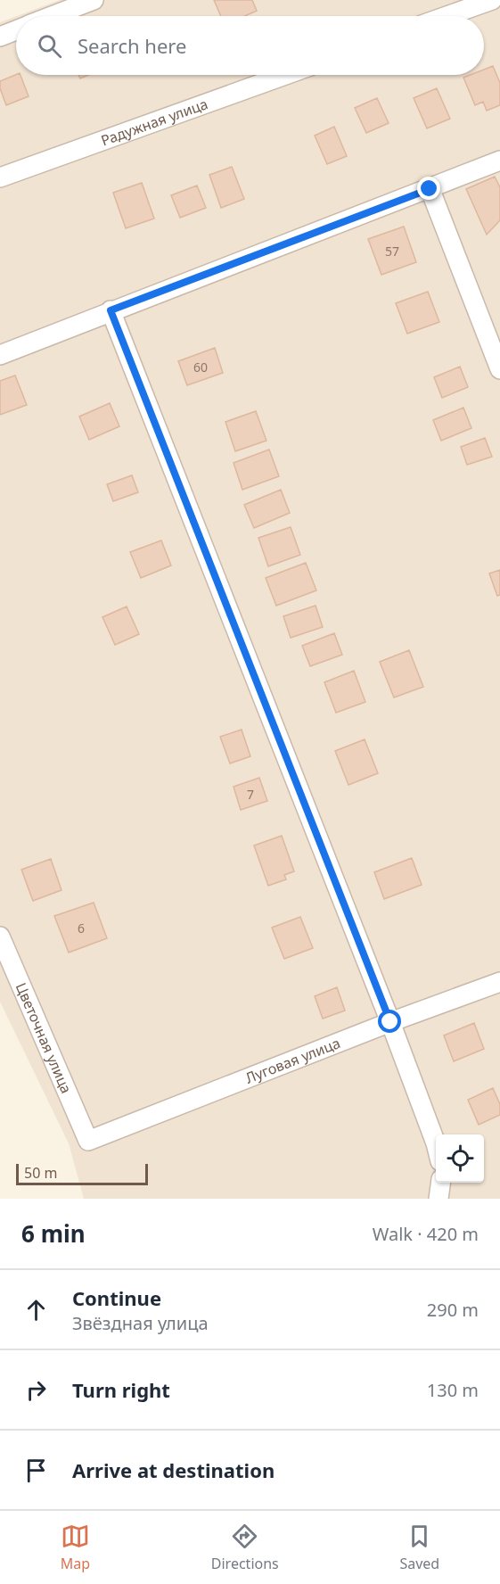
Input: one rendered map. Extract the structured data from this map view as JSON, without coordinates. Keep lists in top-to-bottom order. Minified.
{"streets":{"street":["Радужная улица","Цветочная улица","Луговая улица"]},"crossings":[["Цветочная улица","Луговая улица"]],"house_numbers":["57","60","7","6"],"scale_bar":"50 m","page":{"search":"Search here","scale":"50 m","heading":["6 min","Walk · 420 m"],"list":[["Continue","Звёздная улица","290 m"],["Turn right","130 m"],"Arrive at destination"],"nav":["Map","Directions","Saved"]}}
